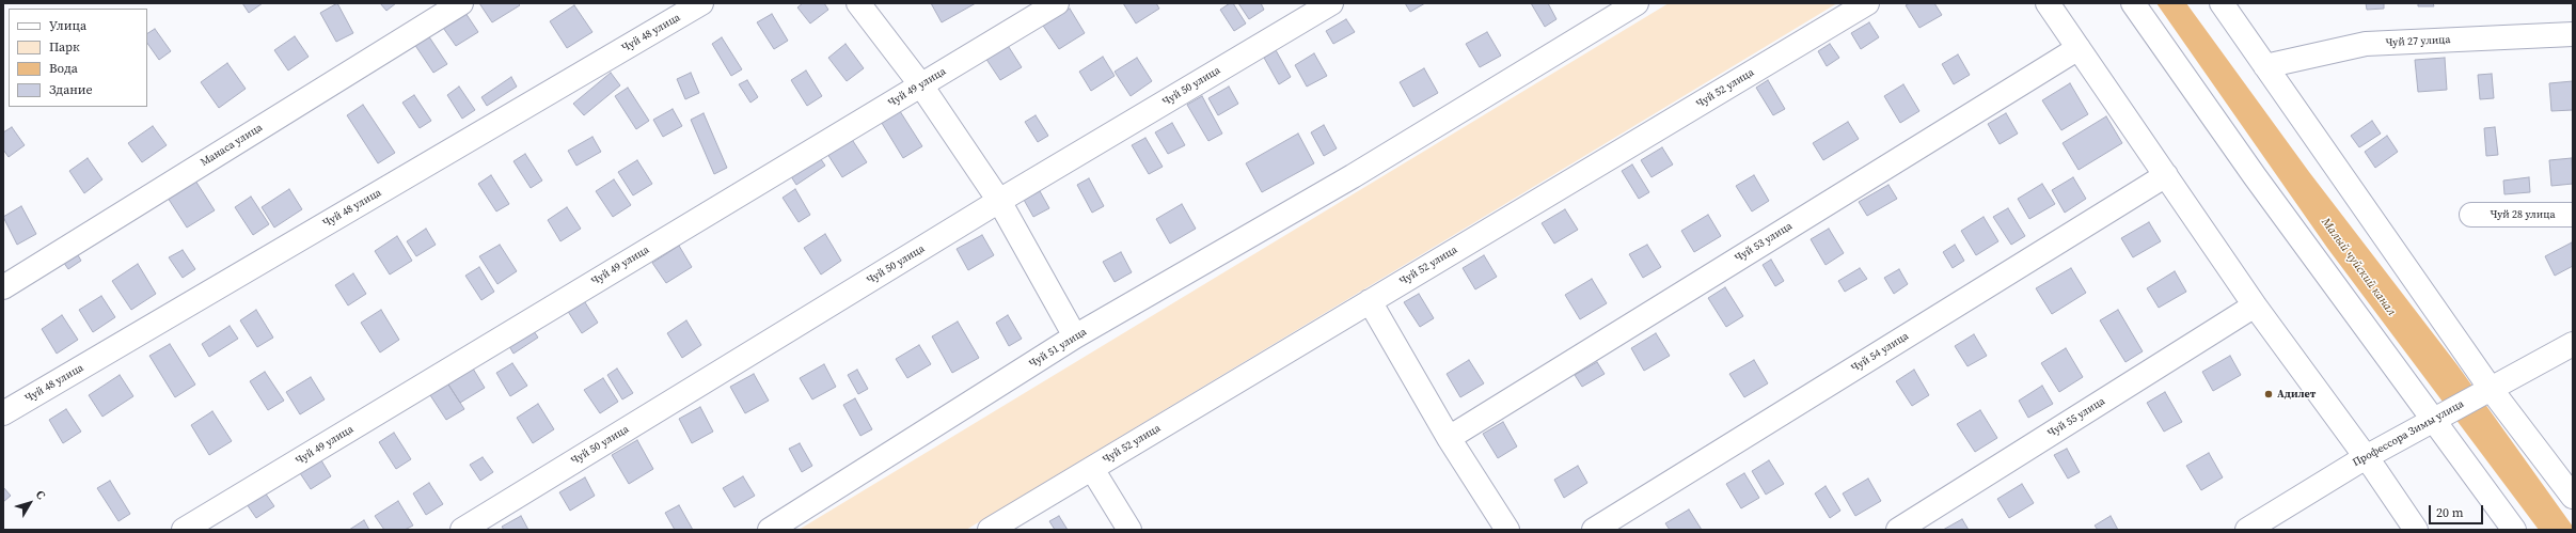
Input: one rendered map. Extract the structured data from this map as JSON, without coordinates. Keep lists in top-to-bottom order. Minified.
{"streets":{"street":["Чуй 48 улица","Чуй 27 улица","Чуй 50 улица","Чуй 49 улица","Чуй 52 улица","Манаса улица","Чуй 28 улица","Чуй 53 улица","Чуй 51 улица","Чуй 54 улица","Чуй 55 улица","Профессора Зимы улица"]},"water":["Малый чуйский канал"],"places":["Адилет"],"legend":["Улица","Парк","Вода","Здание"],"scale_bar":"20 m","north":"top right"}
